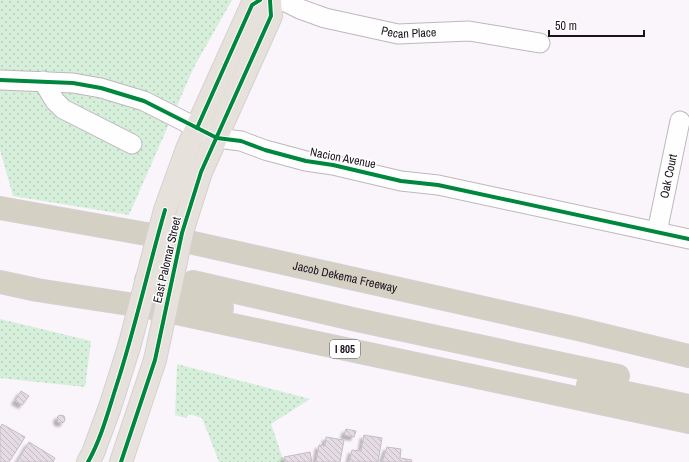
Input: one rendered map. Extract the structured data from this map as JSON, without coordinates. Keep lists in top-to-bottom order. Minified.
{"streets":{"highway":["Jacob Dekema Freeway","I 805"],"main road":["East Palomar Street"],"street":["Pecan Place","Nacion Avenue","Oak Court"]},"crossings":[["Nacion Avenue","Oak Court"],["Nacion Avenue","East Palomar Street"]],"scale_bar":"50 m"}
